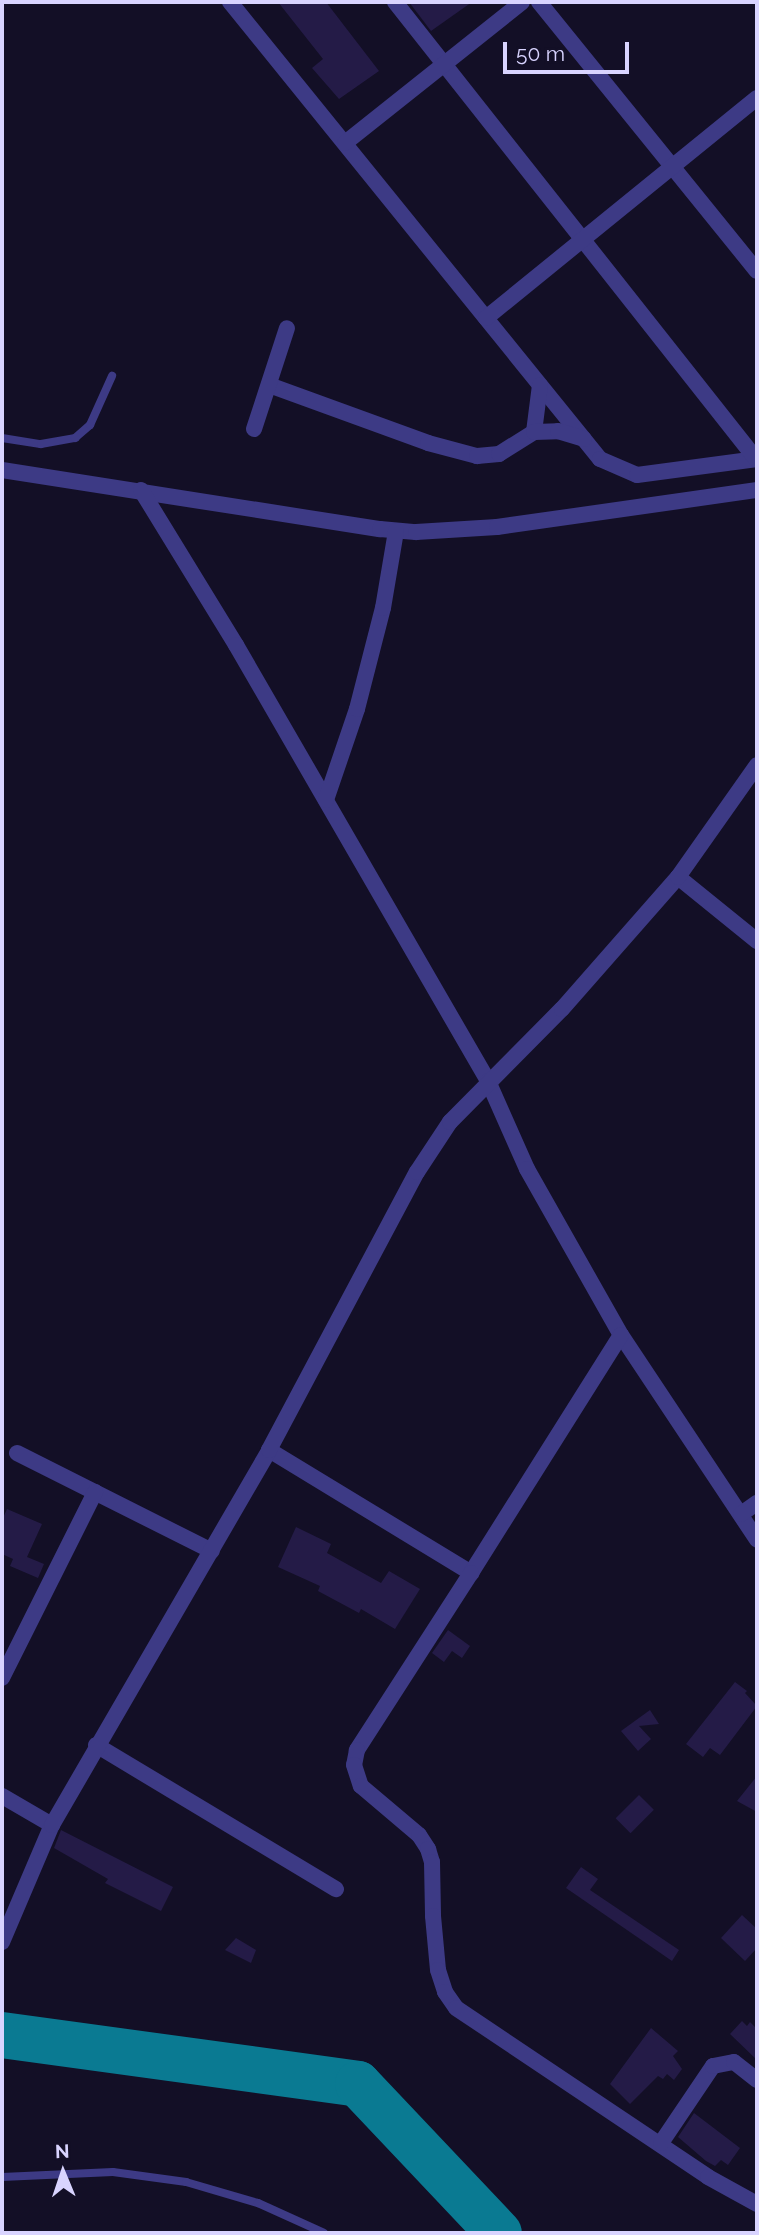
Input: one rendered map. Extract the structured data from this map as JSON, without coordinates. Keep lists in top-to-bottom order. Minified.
{"scale_bar":"50 m","north":"top"}
